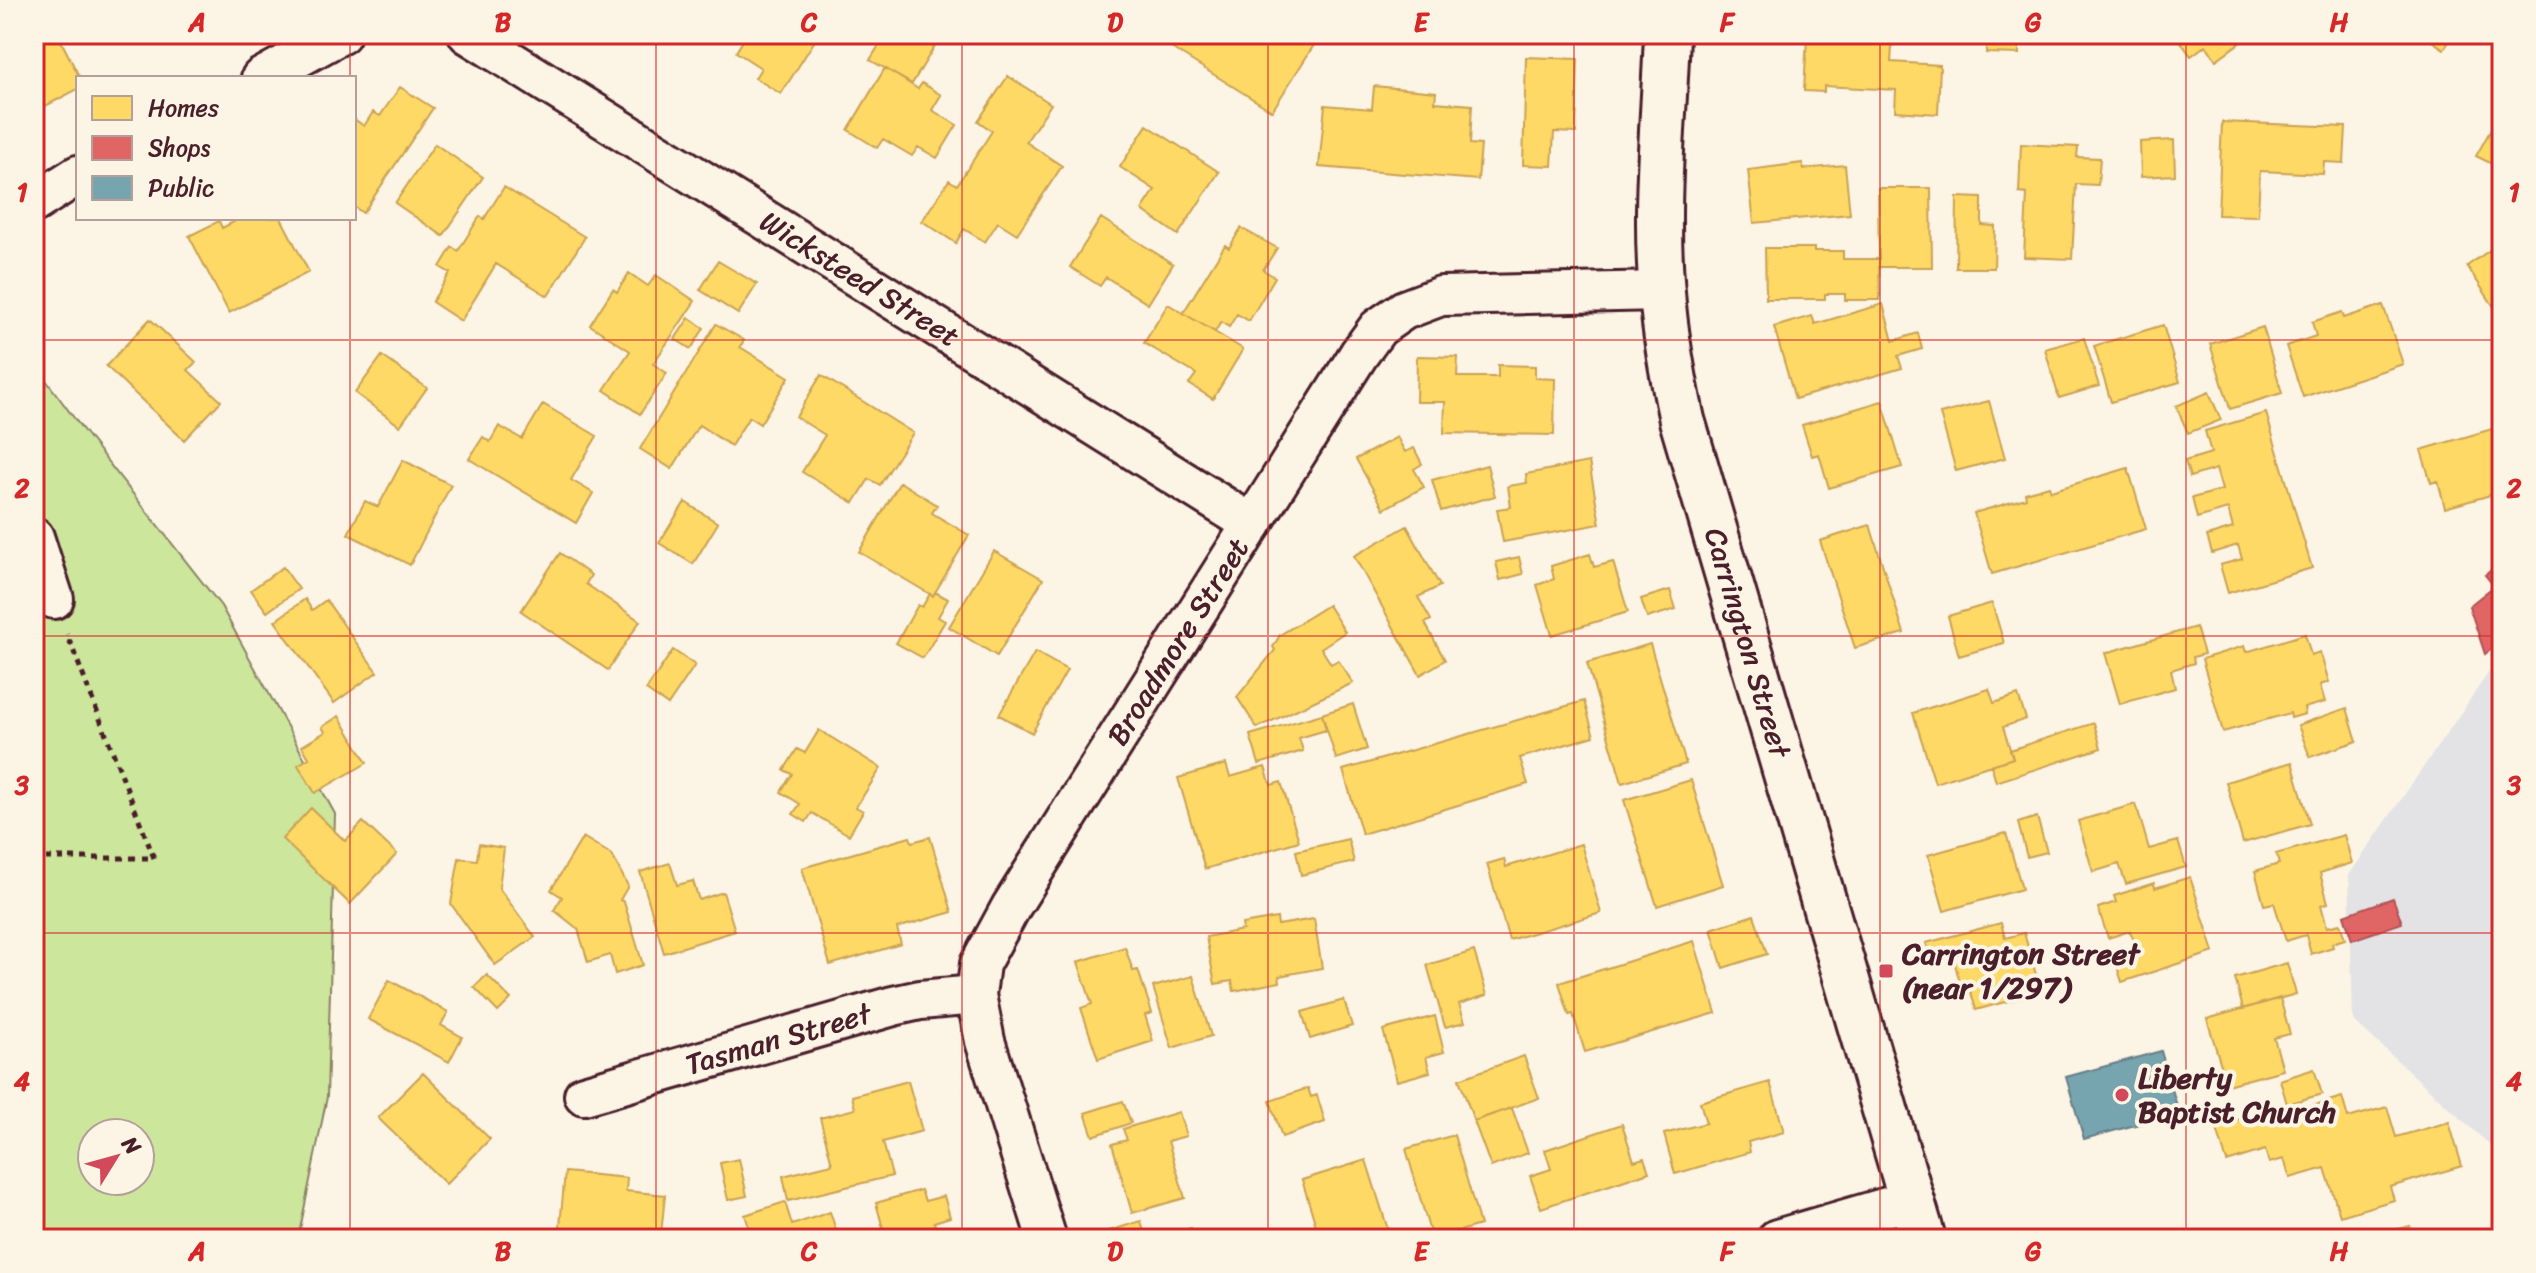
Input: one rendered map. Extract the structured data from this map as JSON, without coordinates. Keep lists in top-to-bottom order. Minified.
{"streets":{"main road":["Carrington Street"],"street":["Wicksteed Street","Broadmore Street","Tasman Street"]},"crossings":[["Wicksteed Street","Broadmore Street"],["Broadmore Street","Carrington Street"],["Broadmore Street","Tasman Street"]],"places":{"transit":["Carrington Street (near 1/297)"],"other":["Liberty Baptist Church"]},"legend":["Homes","Shops","Public"],"north":"top right","grid":{"columns":["A","B","C","D","E","F","G","H"],"rows":["1","2","3","4"]}}
